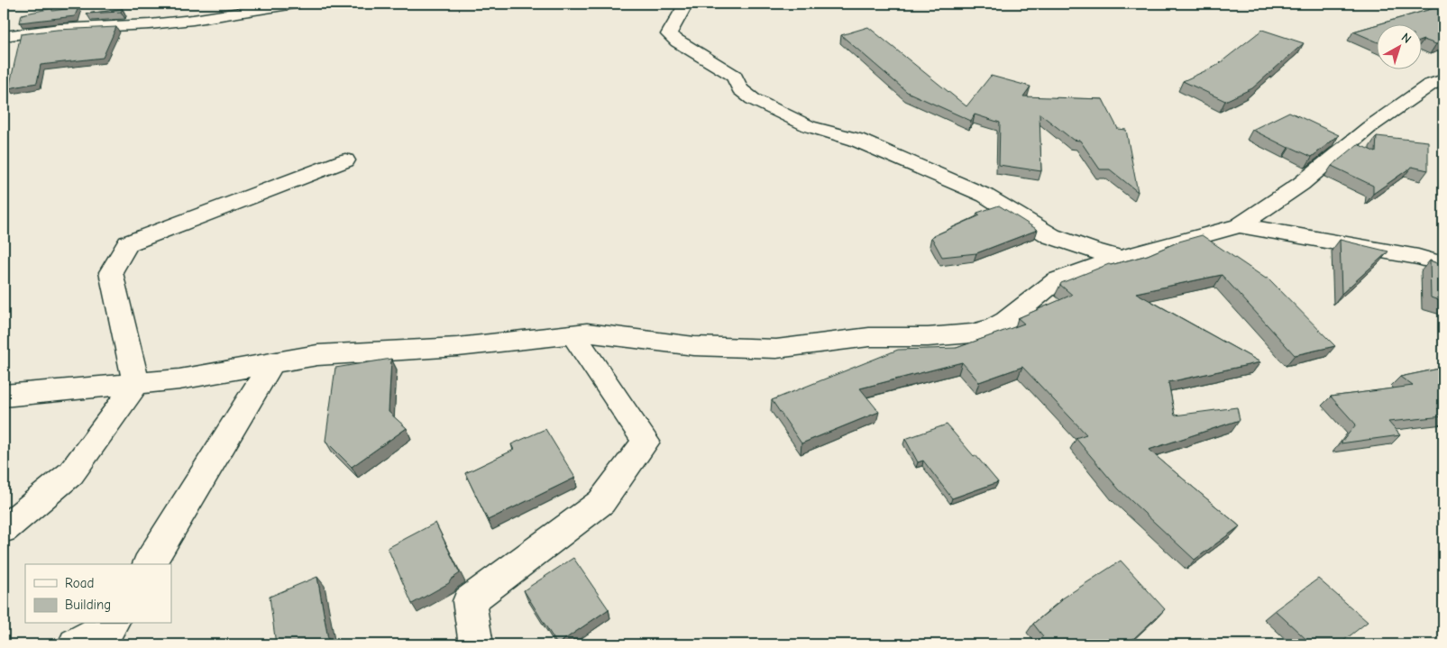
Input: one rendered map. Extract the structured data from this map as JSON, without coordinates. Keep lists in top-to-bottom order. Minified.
{"legend":["Road","Building"],"north":"top right"}
